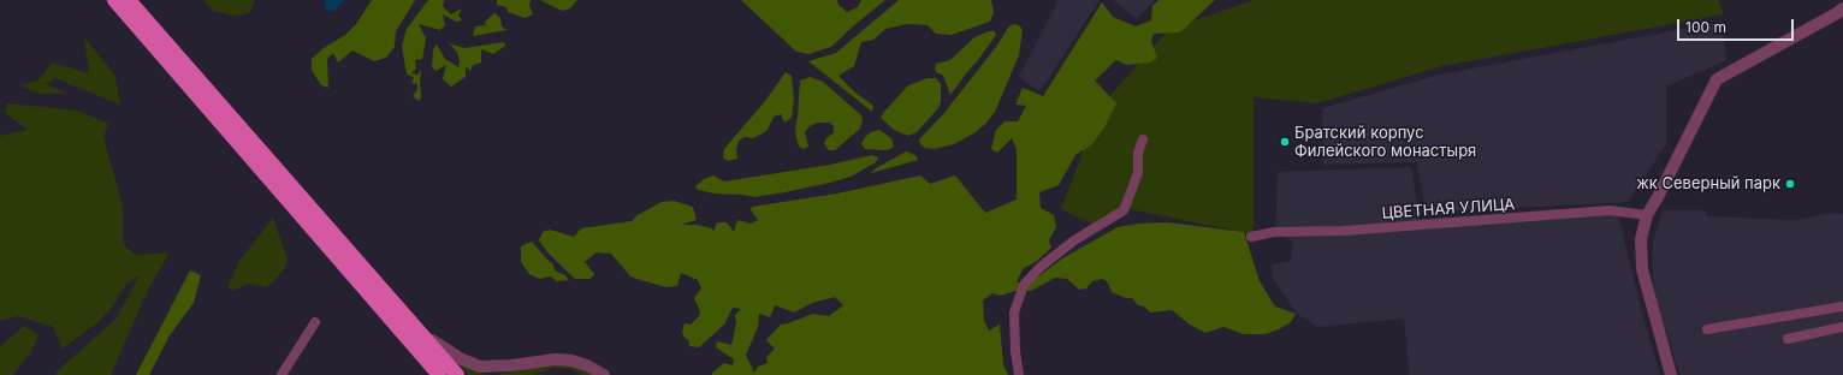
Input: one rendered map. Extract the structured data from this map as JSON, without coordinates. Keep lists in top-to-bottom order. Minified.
{"streets":{"street":["ЦВЕТНАЯ УЛИЦА"]},"places":["Братский корпус Филейского монастыря","жк Северный парк"],"scale_bar":"100 m"}
